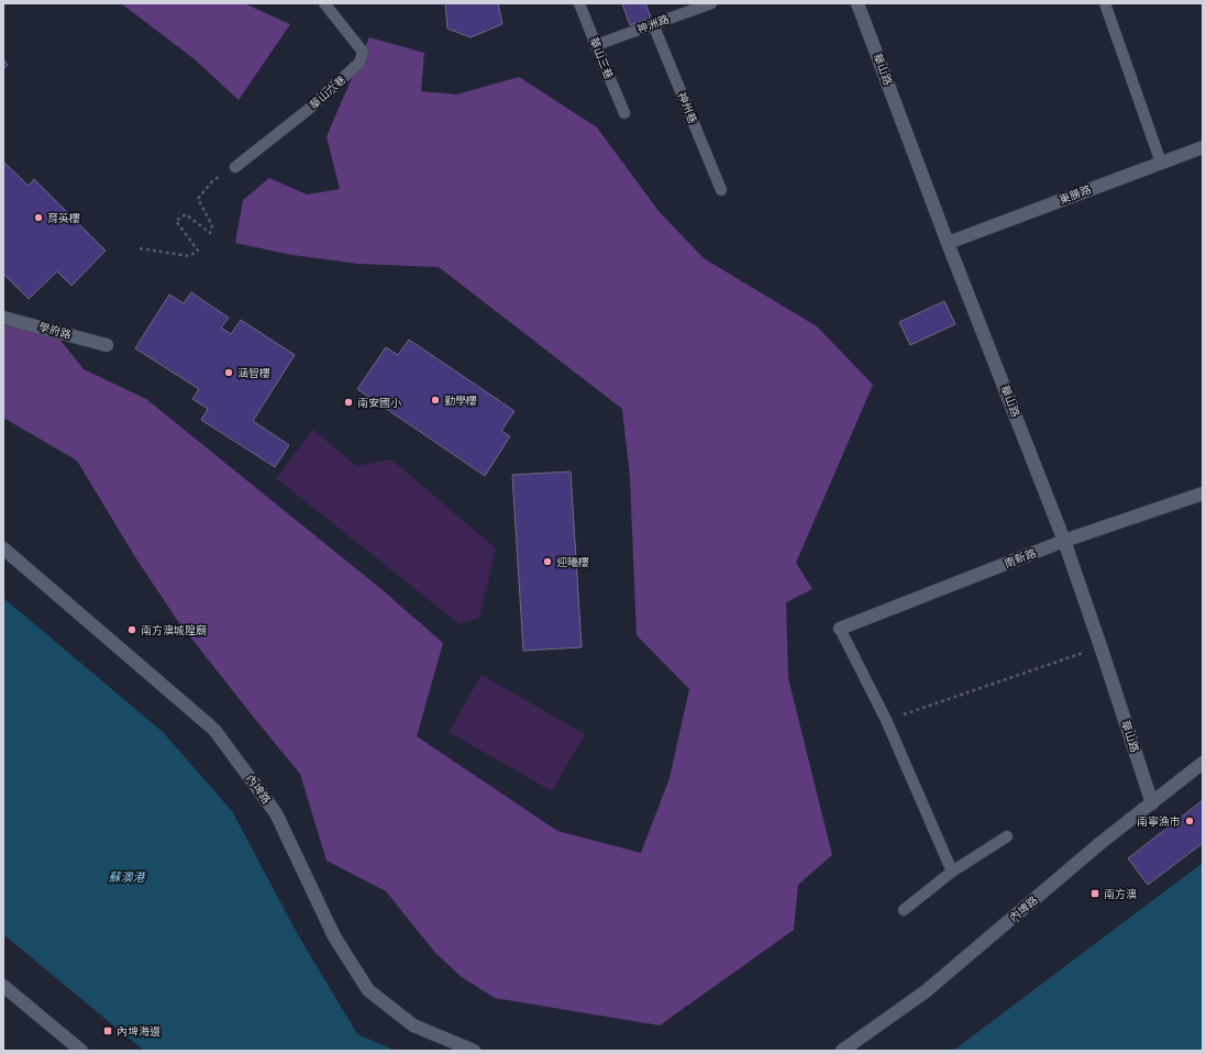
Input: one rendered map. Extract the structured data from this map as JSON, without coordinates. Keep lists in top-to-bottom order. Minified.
{"streets":{"street":["華山路","東勝路","學府路","南新路","內埤路"],"lane":["神洲路","華山三巷","華山六巷","神州巷"]},"crossings":[["神洲路","華山三巷"],["神洲路","神州巷"],["華山路","東勝路"],["華山路","南新路"],["華山路","內埤路"]],"water":["蘇澳港"],"places":{"other":["育英樓","涵智樓","勤學樓","南安國小","迎曦樓","南方澳城隍廟","南寧漁市"],"transit":["南方澳","內埤海邊"]}}
